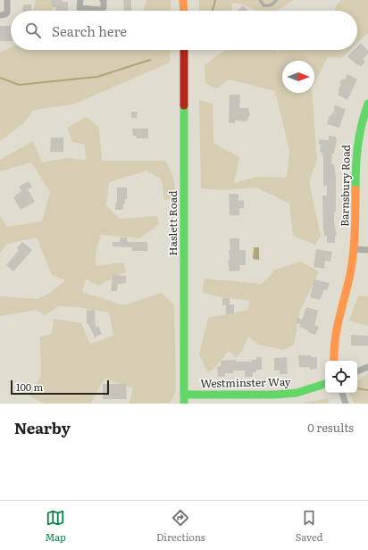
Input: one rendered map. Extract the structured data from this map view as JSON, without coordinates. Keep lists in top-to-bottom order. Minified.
{"streets":{"street":["Barnsbury Road","Haslett Road","Westminster Way"]},"crossings":[["Haslett Road","Westminster Way"]],"scale_bar":"100 m","north":"right","page":{"search":"Search here","scale":"100 m","heading":["Nearby","0 results"],"nav":["Map","Directions","Saved"]}}
